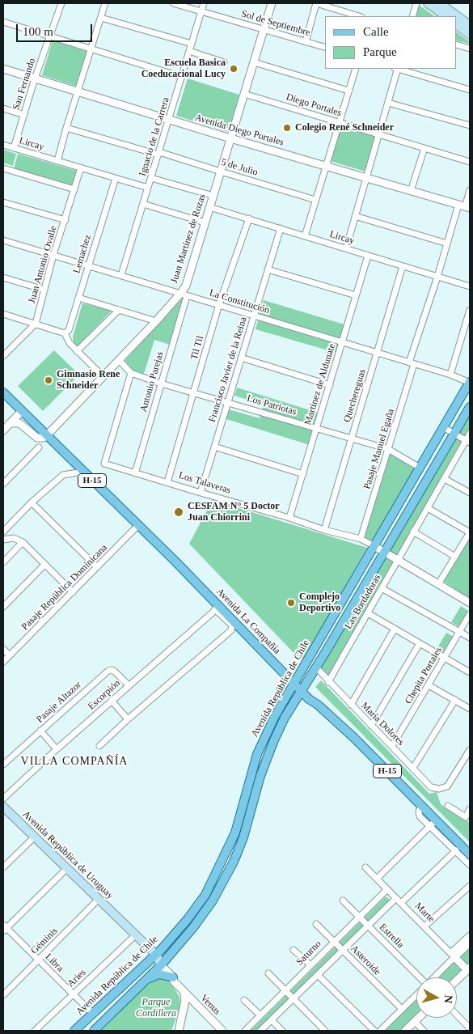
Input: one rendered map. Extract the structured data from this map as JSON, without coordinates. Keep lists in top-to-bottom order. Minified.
{"streets":{"main road":["H-15","Avenida La Compañía","Avenida República de Chile","Avenida República de Uruguay"],"street":["Sol de Septiembre","San Fernando","Diego Portales","Avenida Diego Portales","Ignacio de la Carrera","Lircay","5 de Julio","Juan Martínez de Rozas","Lemachez","Juan Antonio Ovalle","La Constitución","Til Til","Francisco Javier de la Reina","Antonio Parejas","Martínez de Aldunate","Quechereguas","Los Patriotas","Pasaje Manuel Egaña","Los Talaveras","Pasaje República Dominicana","Las Bordadoras","Chepita Portales","Escorpión","Pasaje Altazor","María Dolores","Marte","Estrella","Géminis","Saturno","Asteroide","Libra","Aries","Venus"]},"crossings":[["Sol de Septiembre","Ignacio de la Carrera"],["Sol de Septiembre","Juan Martínez de Rozas"],["San Fernando","Avenida Diego Portales"],["San Fernando","Lircay"],["Diego Portales","Juan Martínez de Rozas"],["Avenida Diego Portales","Ignacio de la Carrera"],["Avenida Diego Portales","Juan Martínez de Rozas"],["Avenida Diego Portales","Pasaje Manuel Egaña"],["Ignacio de la Carrera","Lircay"],["Ignacio de la Carrera","5 de Julio"],["Ignacio de la Carrera","La Constitución"],["Lircay","Juan Martínez de Rozas"],["Lircay","Lemachez"],["Lircay","Juan Antonio Ovalle"],["Lircay","Til Til"],["Lircay","Francisco Javier de la Reina"],["Lircay","Martínez de Aldunate"],["Lircay","Quechereguas"],["Lircay","Pasaje Manuel Egaña"],["5 de Julio","Juan Martínez de Rozas"],["Juan Martínez de Rozas","La Constitución"],["Juan Martínez de Rozas","Antonio Parejas"],["Juan Martínez de Rozas","Los Patriotas"],["Juan Martínez de Rozas","Avenida La Compañía"],["Lemachez","La Constitución"],["Juan Antonio Ovalle","La Constitución"],["La Constitución","Til Til"],["La Constitución","Francisco Javier de la Reina"],["La Constitución","Antonio Parejas"],["La Constitución","Martínez de Aldunate"],["La Constitución","Quechereguas"],["La Constitución","Pasaje Manuel Egaña"],["La Constitución","Avenida República de Chile"],["Til Til","Los Patriotas"],["Til Til","Los Talaveras"],["Francisco Javier de la Reina","Los Patriotas"],["Francisco Javier de la Reina","Los Talaveras"],["Antonio Parejas","Los Patriotas"],["Antonio Parejas","Los Talaveras"],["Martínez de Aldunate","Los Patriotas"],["Martínez de Aldunate","Los Talaveras"],["Quechereguas","Los Patriotas"],["Quechereguas","Los Talaveras"],["Los Patriotas","Pasaje Manuel Egaña"],["Los Patriotas","Los Talaveras"],["Los Patriotas","Avenida República de Chile"],["Pasaje Manuel Egaña","Los Talaveras"],["Los Talaveras","Las Bordadoras"],["Los Talaveras","Avenida República de Chile"],["Pasaje República Dominicana","Avenida La Compañía"],["Las Bordadoras","María Dolores"],["Avenida La Compañía","Avenida República de Chile"],["Avenida La Compañía","Escorpión"],["Chepita Portales","María Dolores"],["Avenida República de Chile","María Dolores"],["Avenida República de Chile","Avenida República de Uruguay"],["Avenida República de Chile","Libra"],["Escorpión","Pasaje Altazor"],["Avenida República de Uruguay","Géminis"],["Avenida República de Uruguay","Aries"],["Avenida República de Uruguay","Venus"],["Marte","Saturno"],["Estrella","Saturno"],["Géminis","Libra"],["Saturno","Asteroide"],["Libra","Aries"]],"districts":["VILLA COMPAÑÍA"],"parks":["Parque Cordillera"],"places":["Escuela Basica Coeducacional Lucy","Colegio René Schneider","Gimnasio Rene Schneider","CESFAM N° 5 Doctor Juan Chiorrini","Complejo Deportivo"],"legend":["Calle","Parque"],"scale_bar":"100 m","north":"right"}
